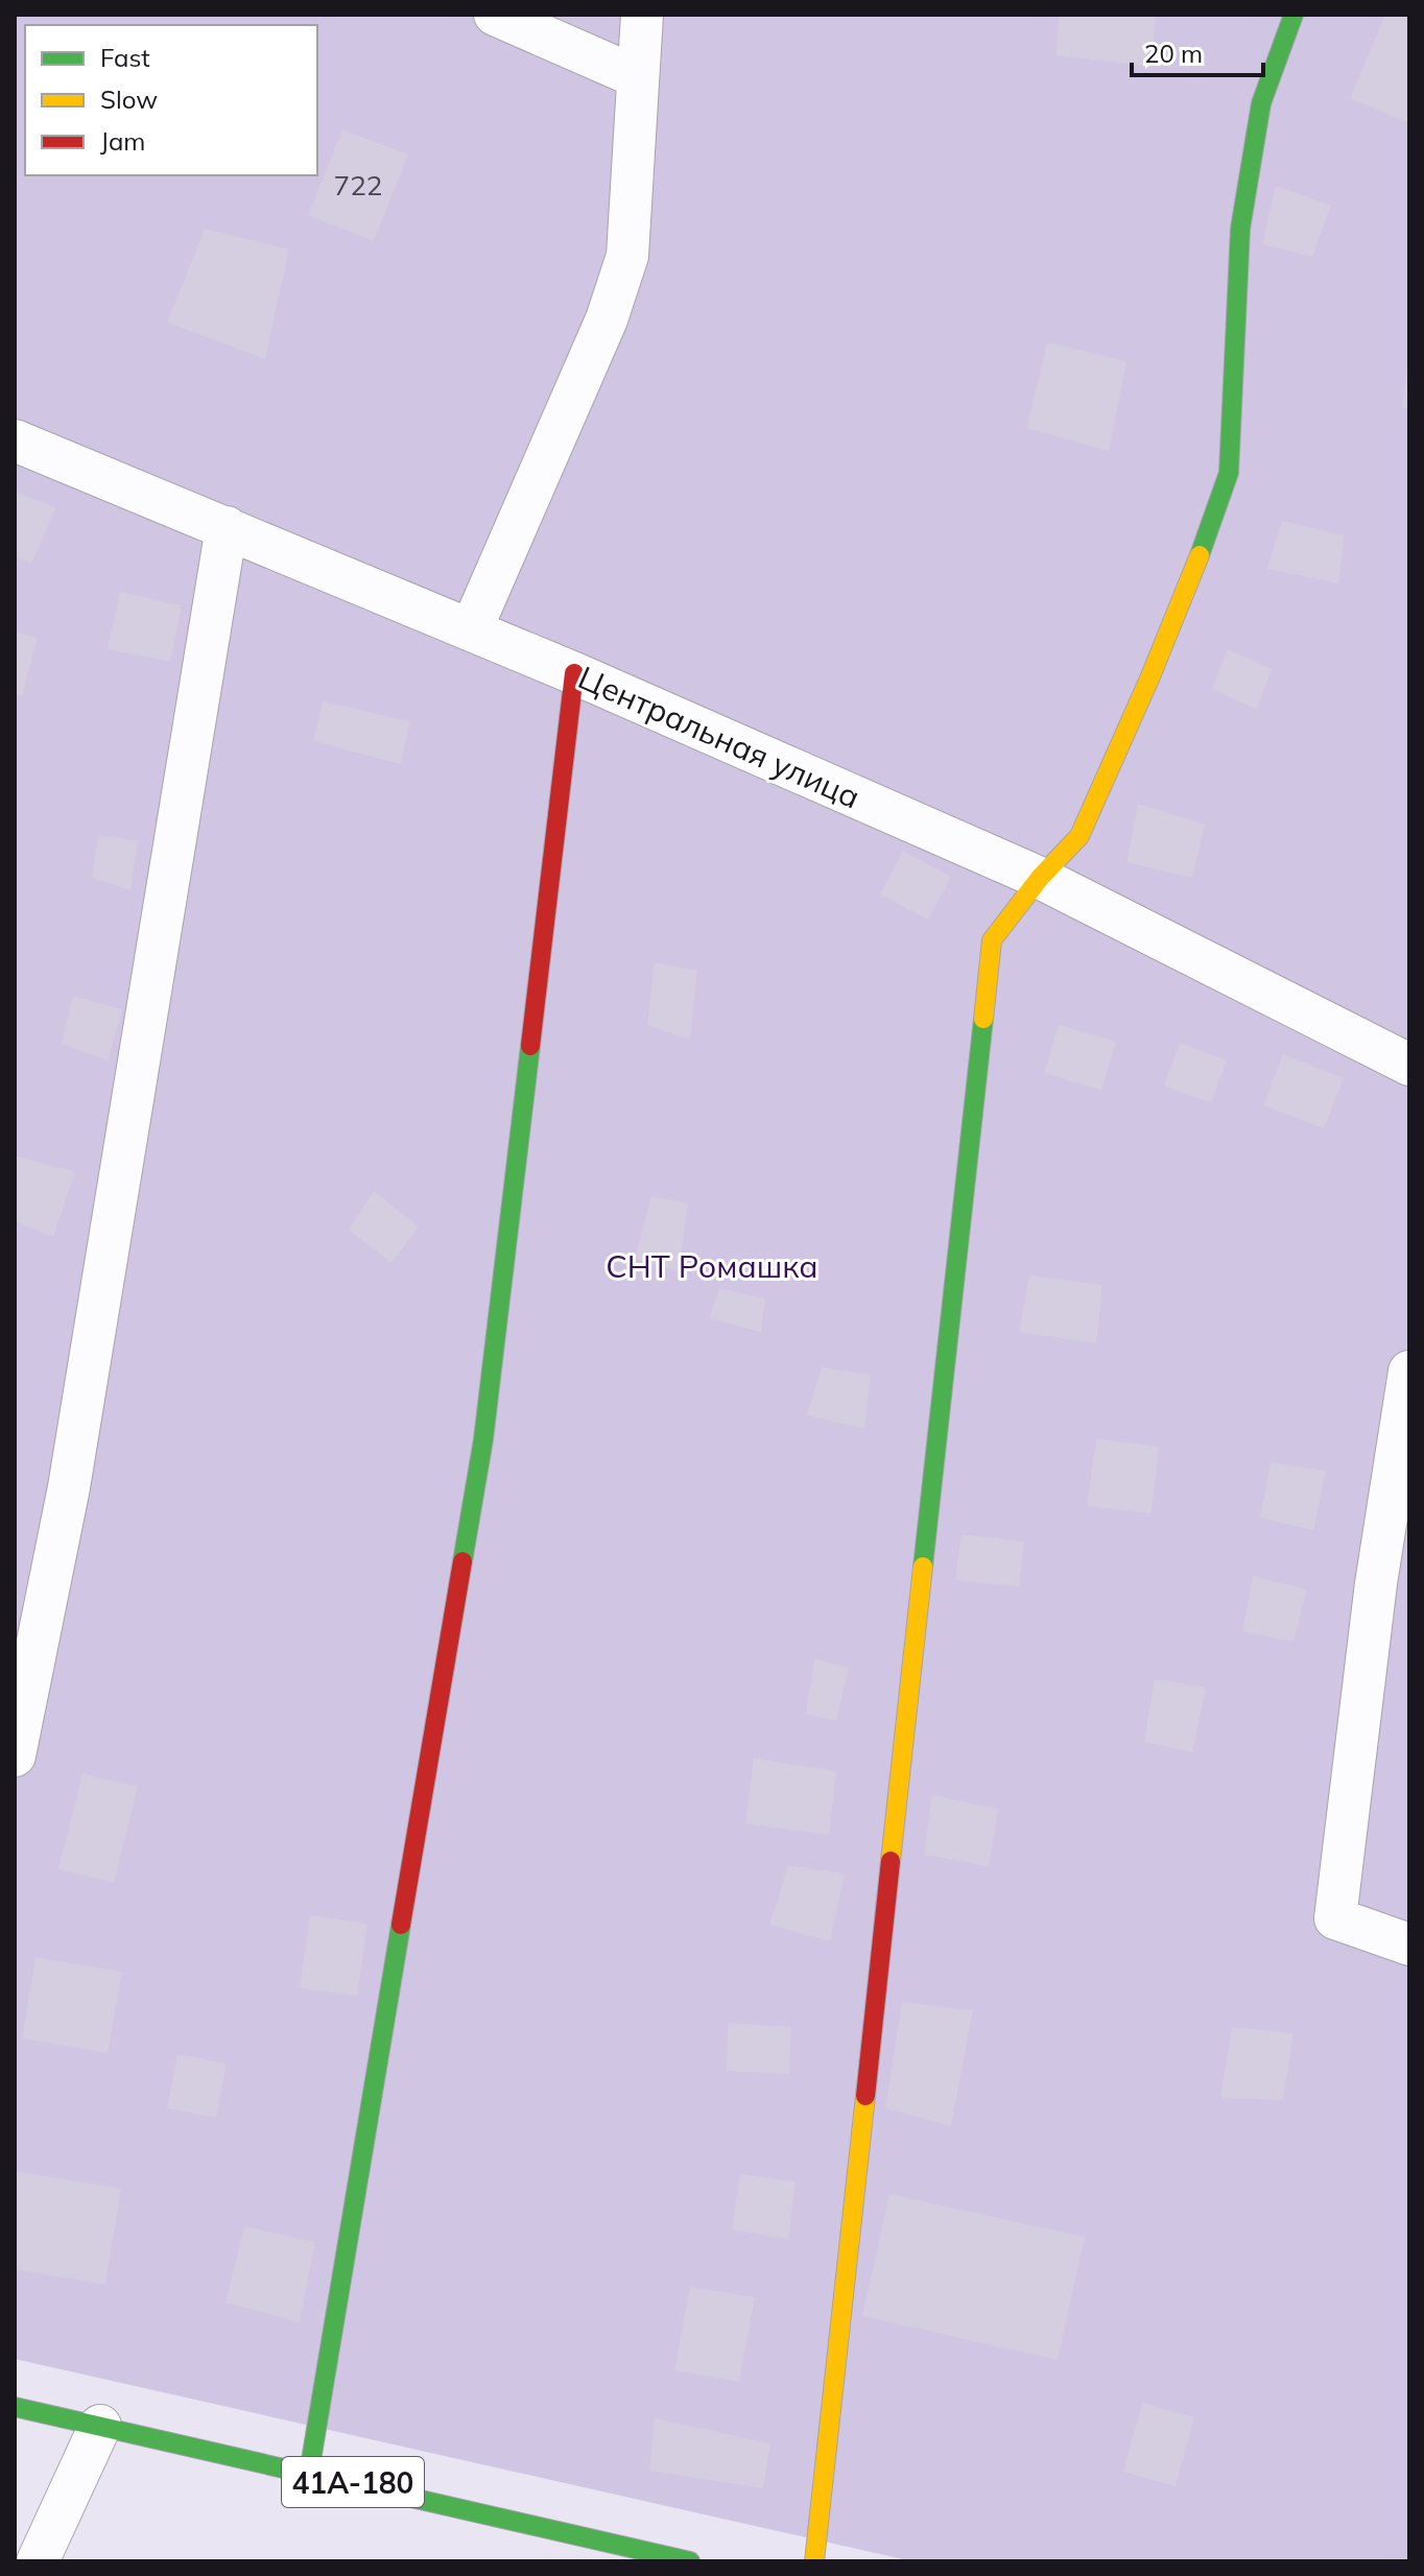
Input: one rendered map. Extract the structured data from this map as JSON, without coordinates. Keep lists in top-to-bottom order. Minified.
{"streets":{"street":["Центральная улица","41А-180"]},"parks":["СНТ Ромашка"],"house_numbers":["722"],"legend":["Fast","Slow","Jam"],"scale_bar":"20 m"}
